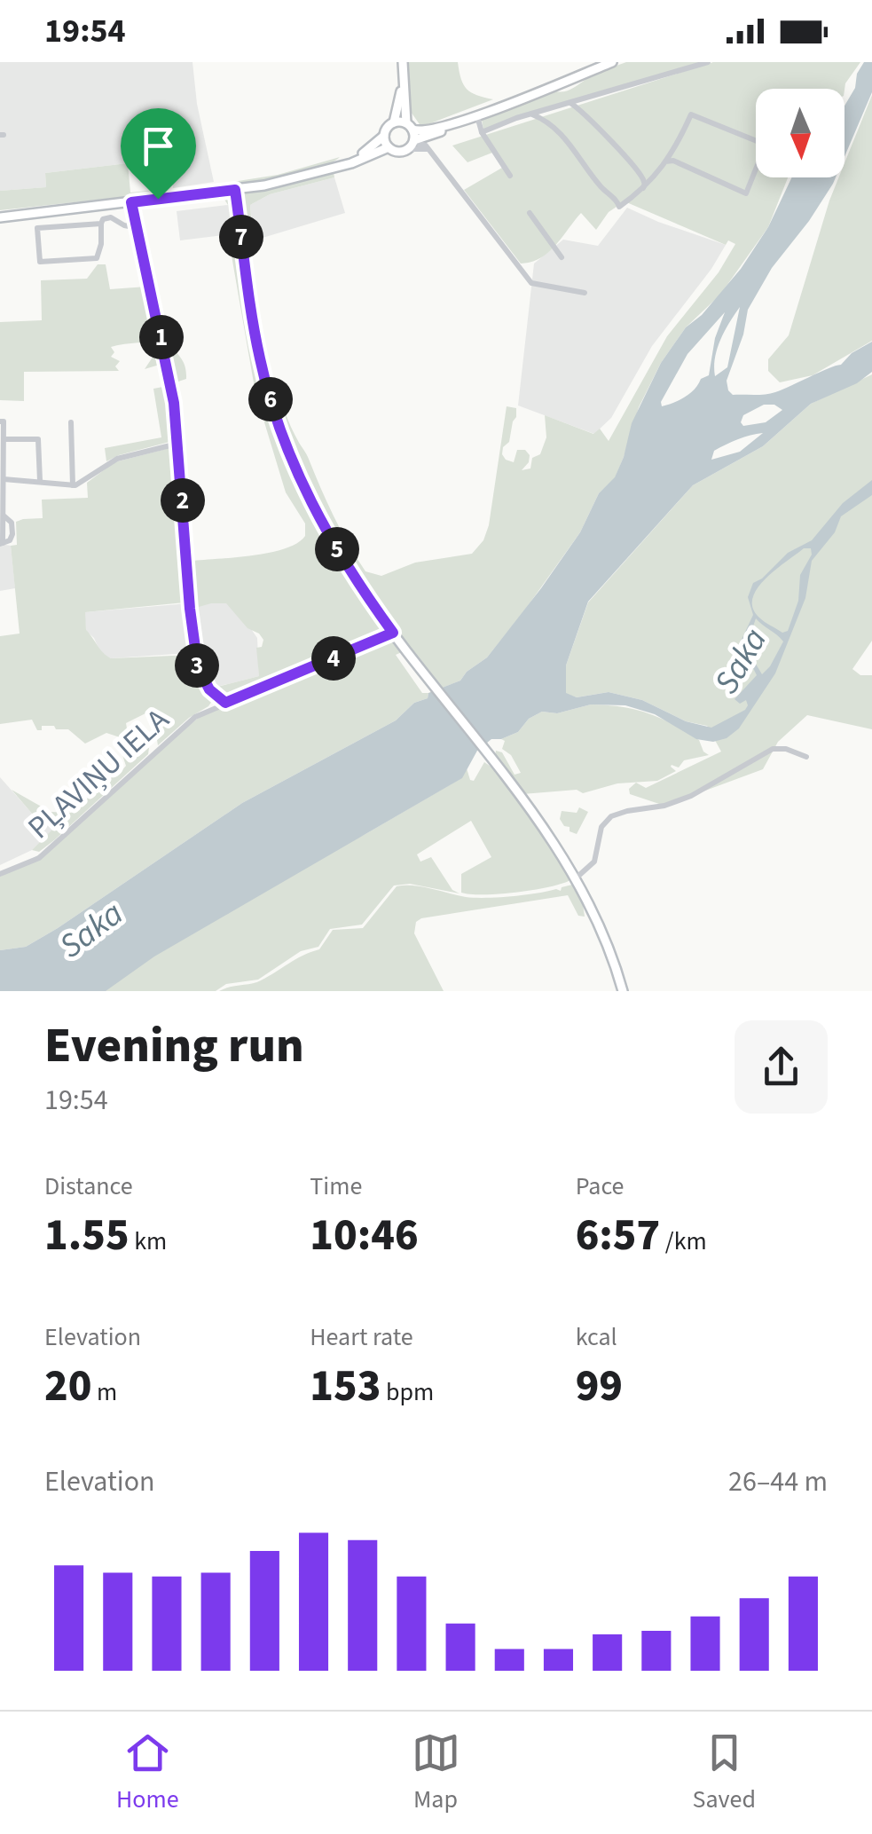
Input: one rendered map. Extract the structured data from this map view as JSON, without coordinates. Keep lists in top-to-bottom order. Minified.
{"streets":{"street":["PĻAVIŅU IELA"]},"water":["Saka"],"north":"bottom","page":{"status":"19:54","pins":["7","1","6","2","5","4","3"],"heading":["Evening run","19:54"],"stats":[["Distance","1.55 km"],["Time","10:46"],["Pace","6:57 /km"],["Elevation","20 m"],["Heart rate","153 bpm"],["kcal","99"]],"chart":["Elevation","26–44 m"],"tabs":["Home","Map","Saved"]}}
